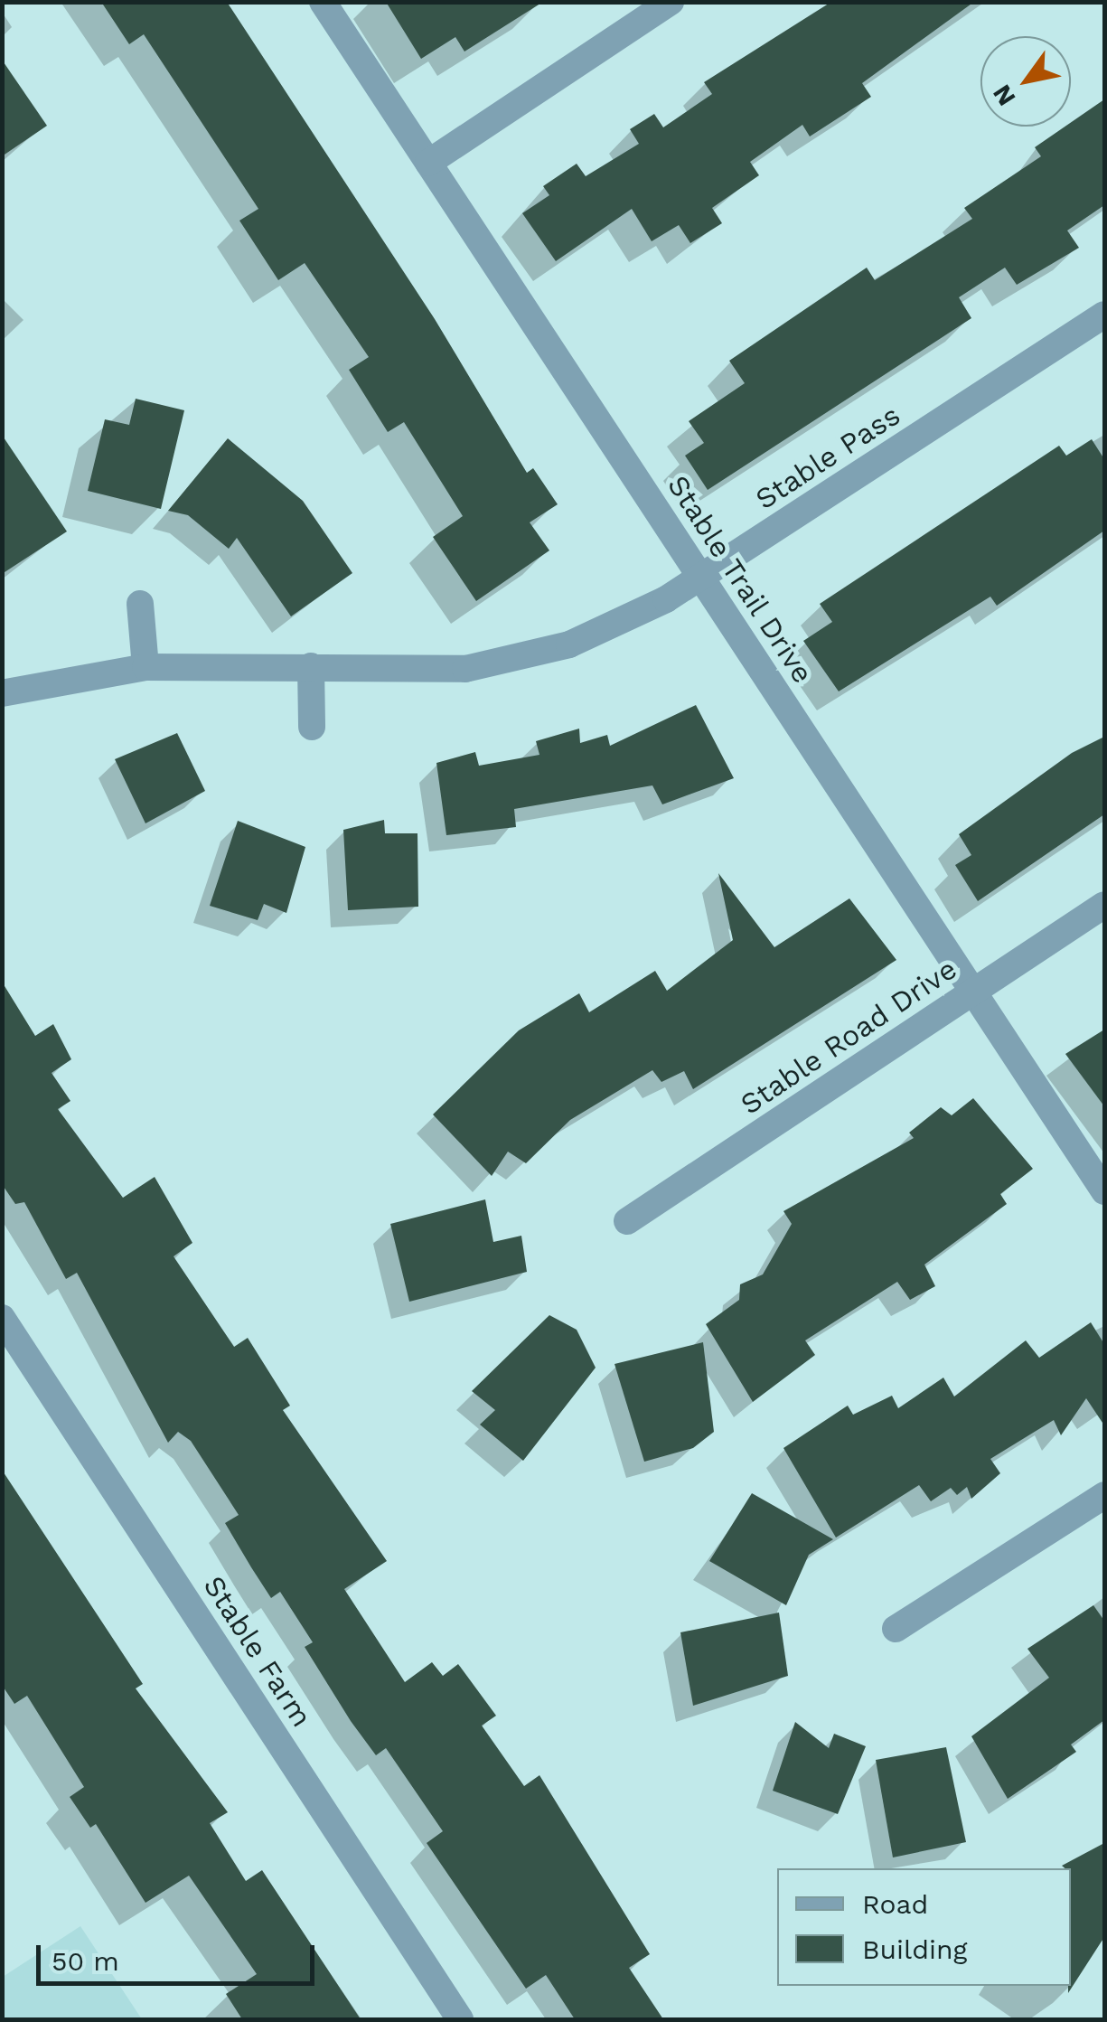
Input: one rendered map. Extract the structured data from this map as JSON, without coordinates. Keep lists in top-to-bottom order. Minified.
{"streets":{"street":["Stable Pass","Stable Trail Drive","Stable Road Drive","Stable Farm"]},"crossings":[["Stable Pass","Stable Trail Drive"],["Stable Trail Drive","Stable Road Drive"]],"legend":["Road","Building"],"scale_bar":"50 m","north":"bottom left"}
